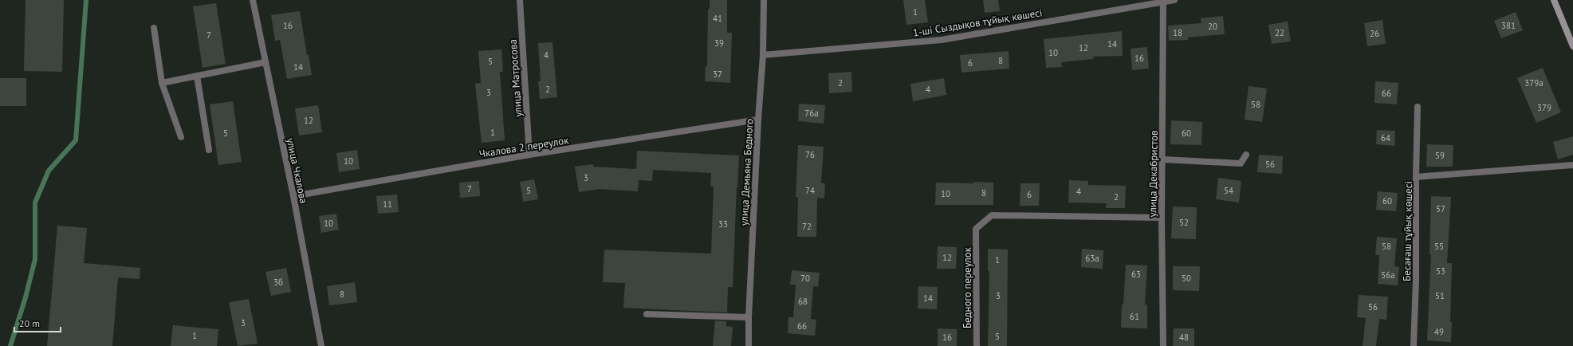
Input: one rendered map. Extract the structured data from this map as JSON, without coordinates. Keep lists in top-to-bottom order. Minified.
{"streets":{"street":["1-ші Сыздықов тұйық көшесі","улица Матросова","Чкалова 2 переулок","улица Чкалова","улица Демьяна Бедного","улица Декабристов","Бесағаш тұйық көшесі","Бедного переулок"]},"crossings":[["1-ші Сыздықов тұйық көшесі","улица Демьяна Бедного"],["1-ші Сыздықов тұйық көшесі","улица Декабристов"],["улица Матросова","Чкалова 2 переулок"],["Чкалова 2 переулок","улица Чкалова"],["Чкалова 2 переулок","улица Демьяна Бедного"],["улица Декабристов","Бедного переулок"]],"house_numbers":["1","41","16","381","20","18","22","26","7","39","14","12","10","4","16","8","5","6","14","37","2","379а","2","4","3","66","58","379","76а","12","1","5","60","64","76","59","10","56","3","7","5","74","54","4","8","10","6","2","60","11","57","52","10","33","72","58","55","12","63а","1","53","63","56а","70","50","3б","8","3","51","14","68","56","61","3","66","49","1","5","16","48"],"scale_bar":"20 m"}
